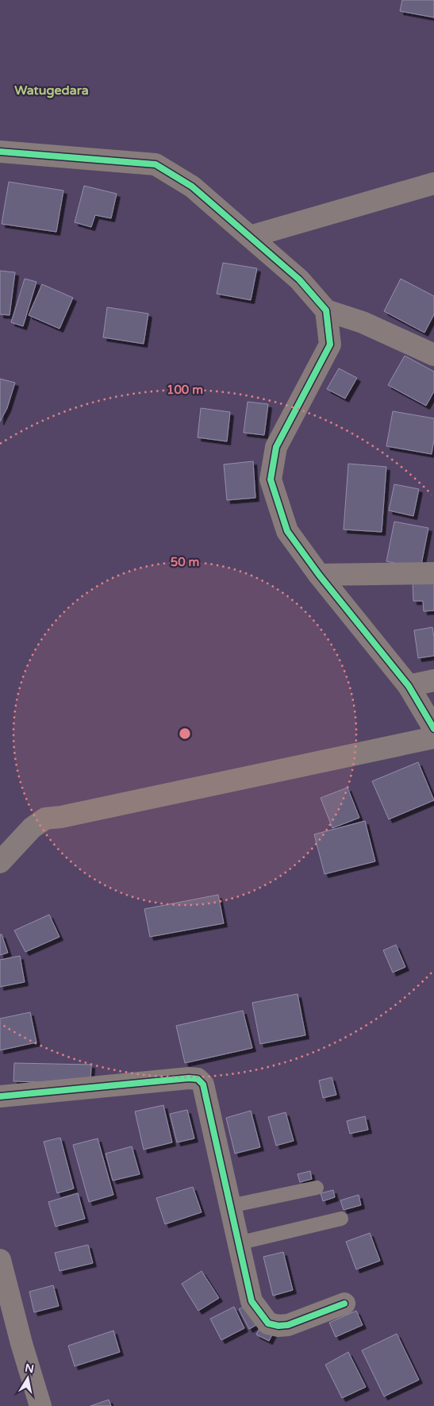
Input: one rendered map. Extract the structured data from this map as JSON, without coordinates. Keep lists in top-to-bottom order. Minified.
{"districts":["Watugedara"],"north":"top","rings":["100 m","50 m"]}
